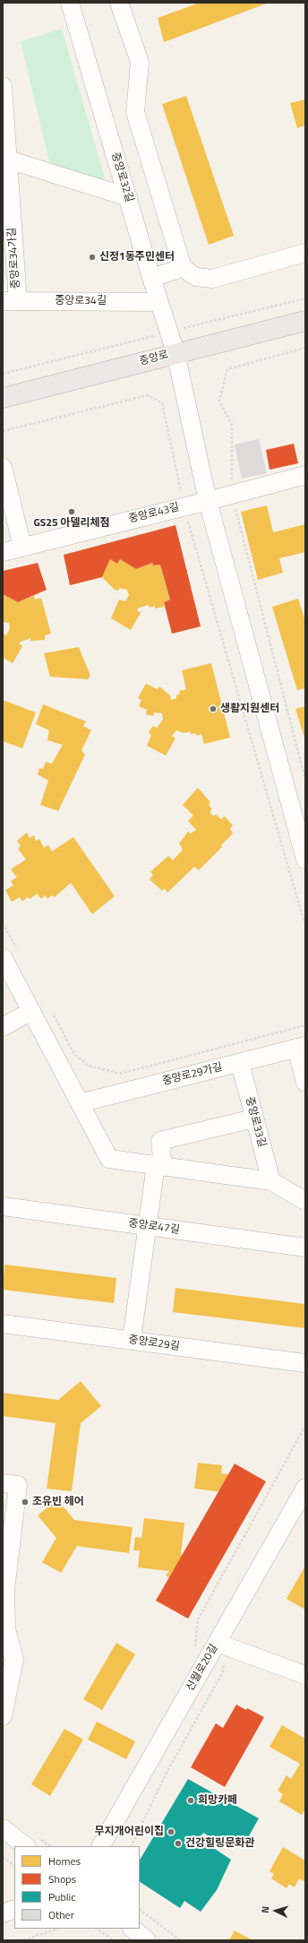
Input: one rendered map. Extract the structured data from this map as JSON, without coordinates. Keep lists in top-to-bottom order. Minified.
{"streets":{"main road":["중앙로"],"street":["중앙로32길","중앙로34가길","중앙로34길","중앙로43길","중앙로29가길","중앙로33길","중앙로47길","중앙로29길","신월로20길"]},"crossings":[["중앙로32길","중앙로34길"],["중앙로32길","중앙로"],["중앙로32길","중앙로43길"],["중앙로34가길","중앙로34길"],["중앙로29가길","중앙로33길"]],"places":["신정1동주민센터","GS25 아델리체점","생활지원센터","조유빈 헤어","희망카페","무지개어린이집","건강힐링문화관"],"legend":["Homes","Shops","Public","Other"],"north":"left"}
